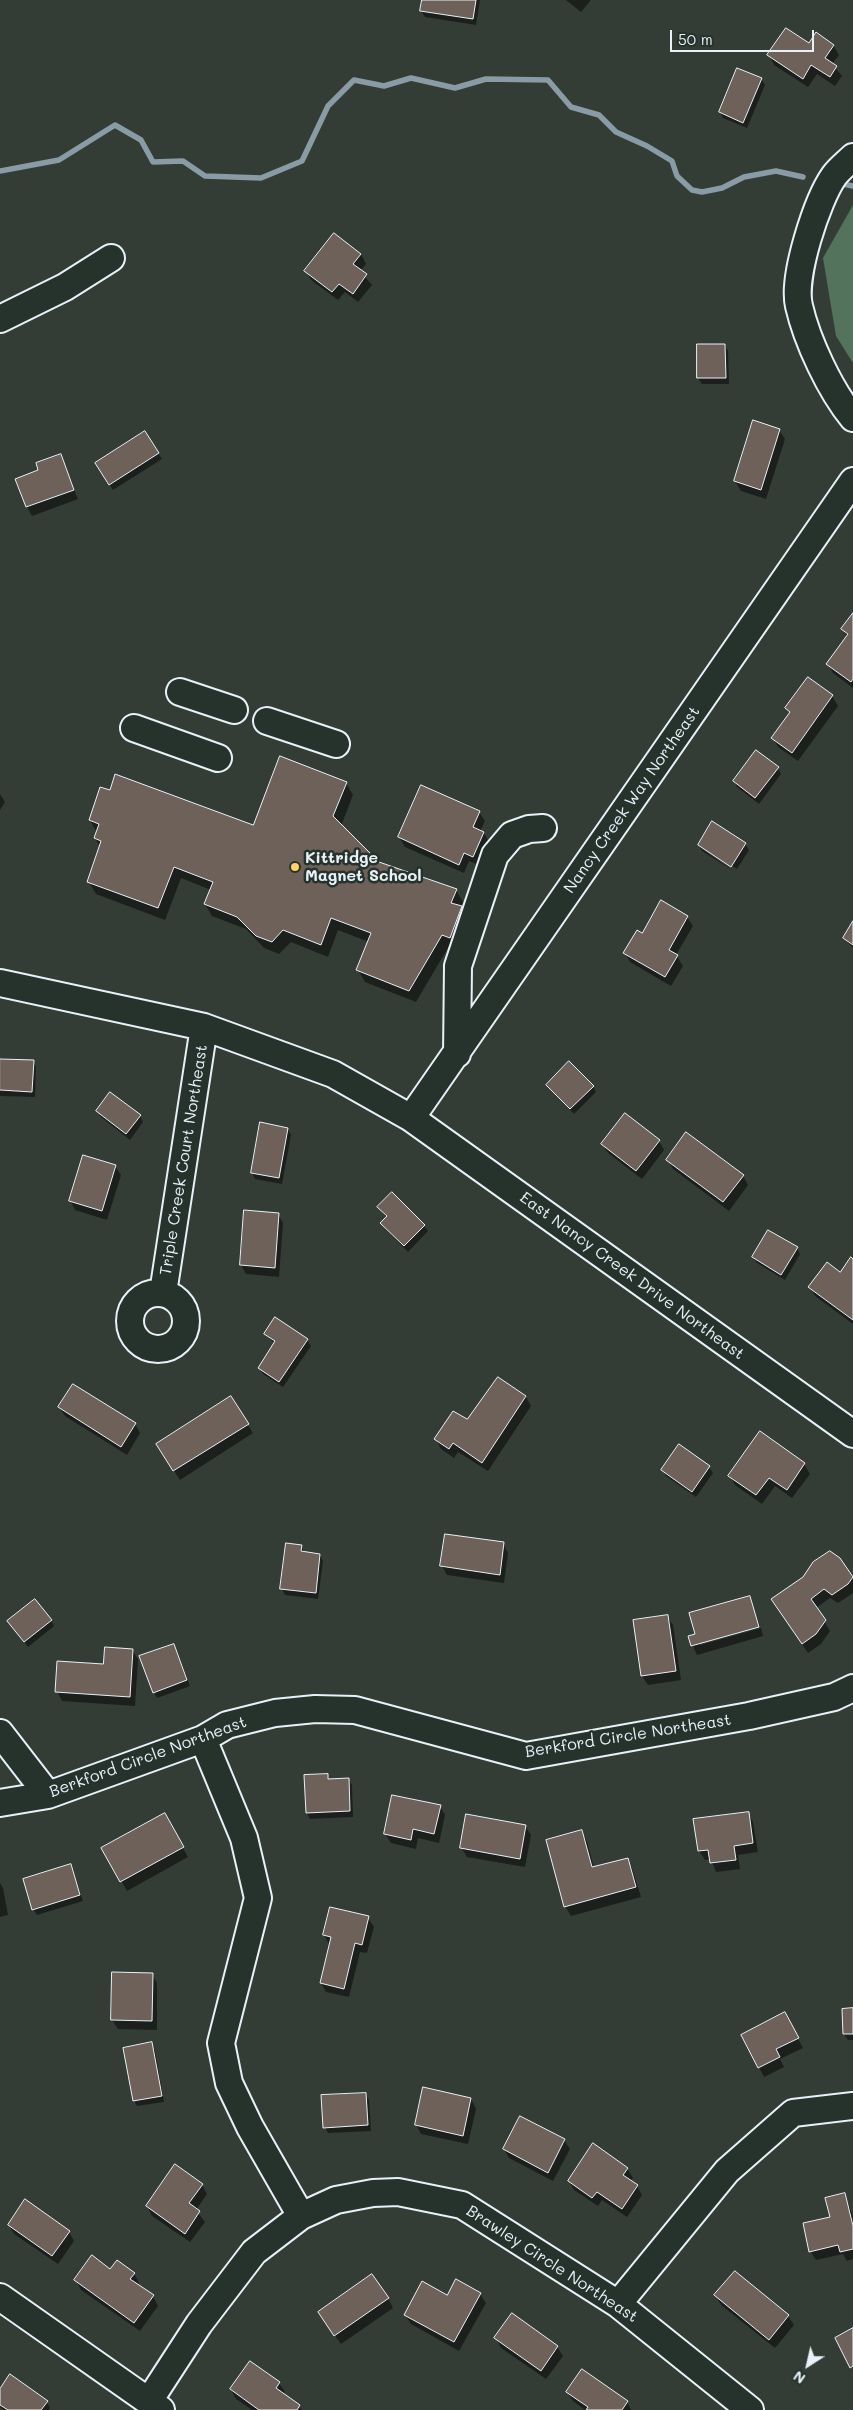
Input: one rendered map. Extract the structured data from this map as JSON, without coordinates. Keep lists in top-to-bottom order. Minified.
{"streets":{"street":["Nancy Creek Way Northeast","Triple Creek Court Northeast","East Nancy Creek Drive Northeast","Berkford Circle Northeast","Brawley Circle Northeast"]},"crossings":[["Nancy Creek Way Northeast","East Nancy Creek Drive Northeast"],["Triple Creek Court Northeast","East Nancy Creek Drive Northeast"]],"places":["Kittridge Magnet School"],"scale_bar":"50 m","north":"bottom left"}
